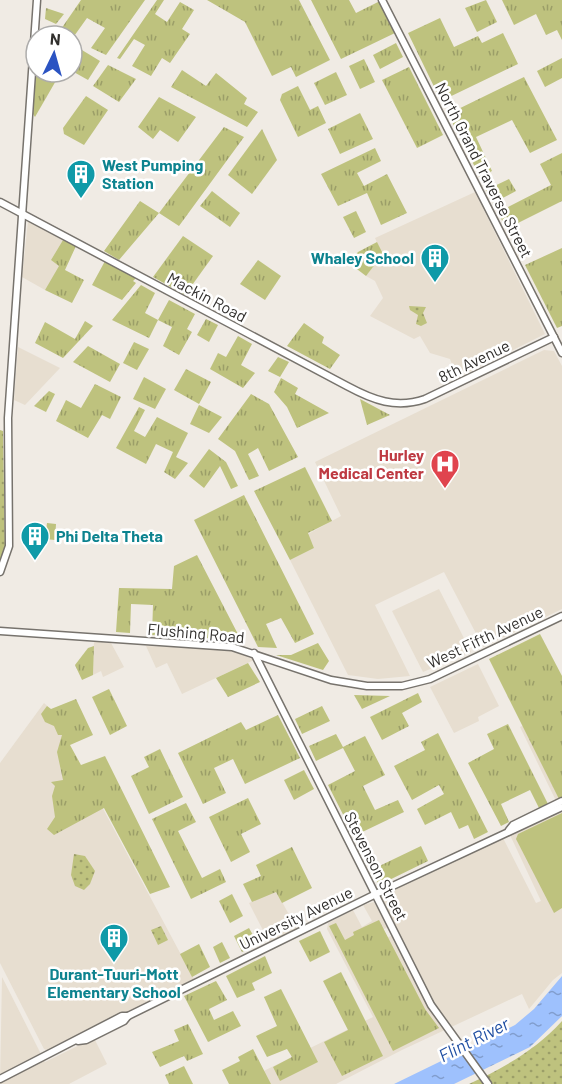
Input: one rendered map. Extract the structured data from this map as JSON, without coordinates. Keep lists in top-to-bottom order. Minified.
{"streets":{"street":["North Grand Traverse Street","Mackin Road","8th Avenue","Flushing Road","West Fifth Avenue","Stevenson Street","University Avenue"]},"crossings":[["North Grand Traverse Street","8th Avenue"],["Mackin Road","8th Avenue"],["Flushing Road","West Fifth Avenue"],["Flushing Road","Stevenson Street"],["Stevenson Street","University Avenue"]],"water":["Flint River"],"places":{"building":["West Pumping Station","Whaley School","Phi Delta Theta","Durant-Tuuri-Mott Elementary School"],"hospital":["Hurley Medical Center"]},"north":"top"}
